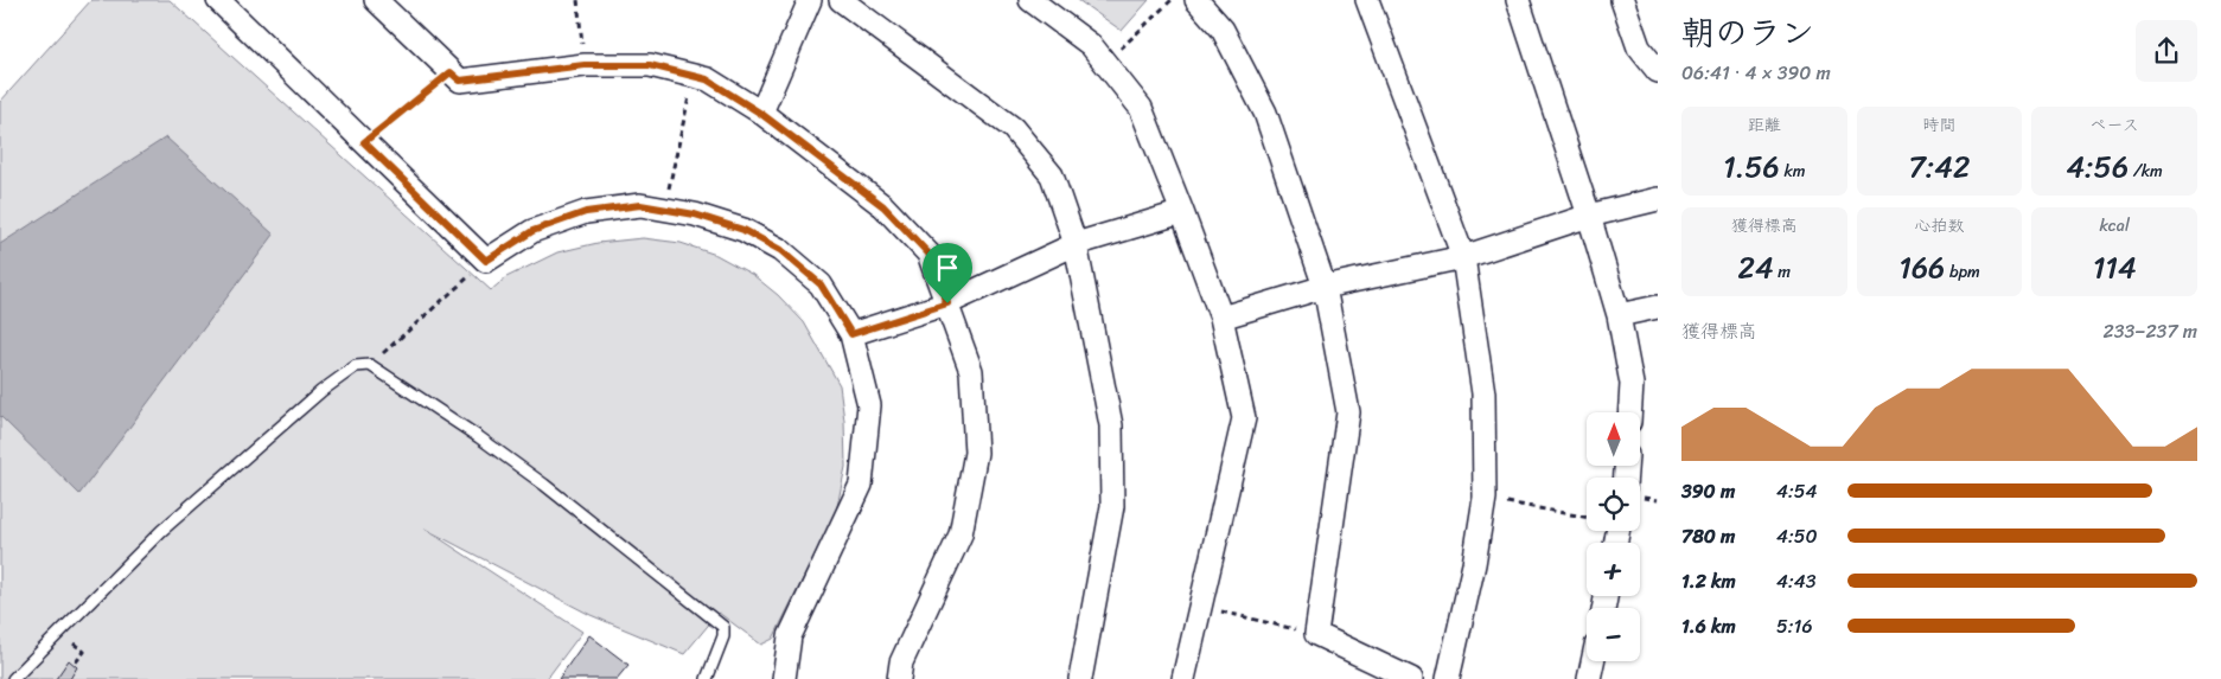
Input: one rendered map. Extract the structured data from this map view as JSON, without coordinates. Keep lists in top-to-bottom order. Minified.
{"north":"top","page":{"heading":["朝のラン","06:41 · 4 × 390 m"],"stats":[["距離","1.56 km"],["時間","7:42"],["ペース","4:56 /km"],["獲得標高","24 m"],["心拍数","166 bpm"],["kcal","114"]],"chart":["獲得標高","233–237 m"],"map_buttons":["+","−"],"list":[{"name":"390 m","note":"4:54"},{"name":"780 m","note":"4:50"},{"name":"1.2 km","note":"4:43"},{"name":"1.6 km","note":"5:16"}]}}
